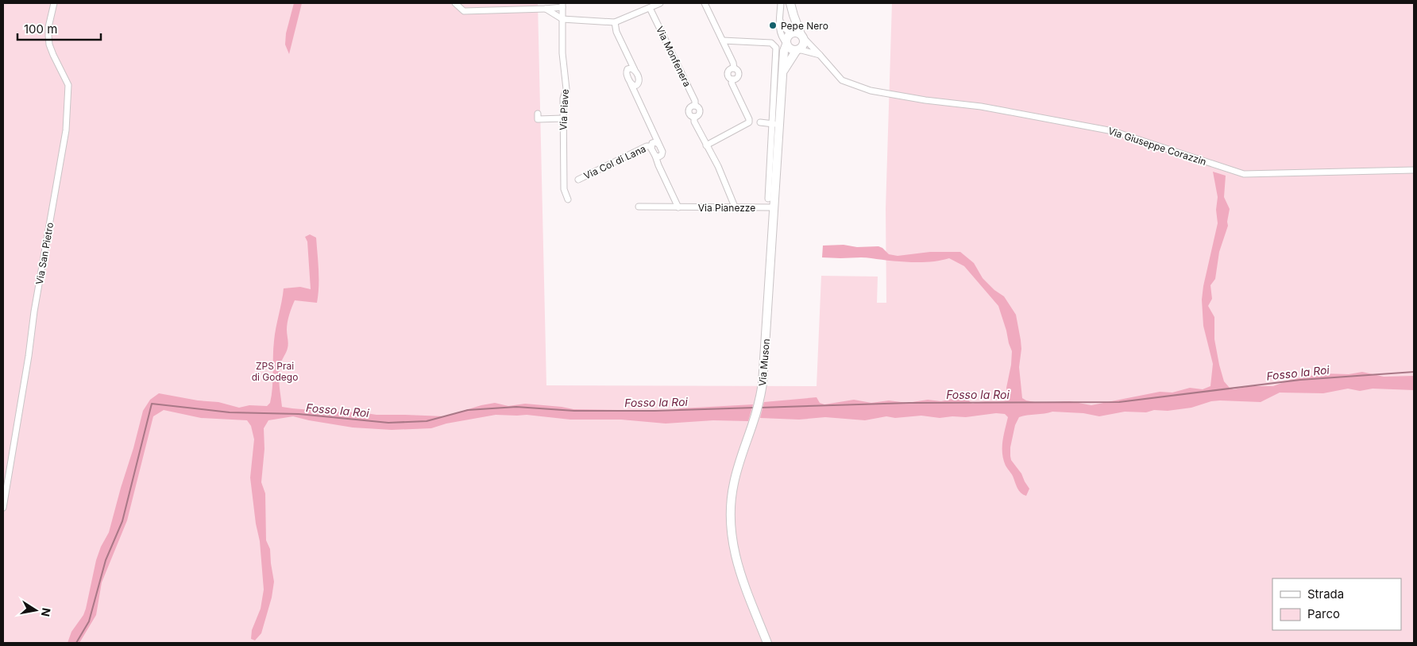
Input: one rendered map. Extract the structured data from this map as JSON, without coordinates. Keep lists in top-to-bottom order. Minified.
{"streets":{"main road":["Via Muson"],"street":["Via Monfenera","Via Piave","Via Giuseppe Corazzin","Via Col di Lana","Via Pianezze","Via San Pietro"]},"crossings":[["Via Monfenera","Via Pianezze"],["Via Giuseppe Corazzin","Via Muson"],["Via Col di Lana","Via Pianezze"],["Via Pianezze","Via Muson"]],"water":["Fosso la Roi"],"parks":["ZPS Prai di Godego"],"places":["Pepe Nero"],"legend":["Strada","Parco"],"scale_bar":"100 m","north":"right"}
